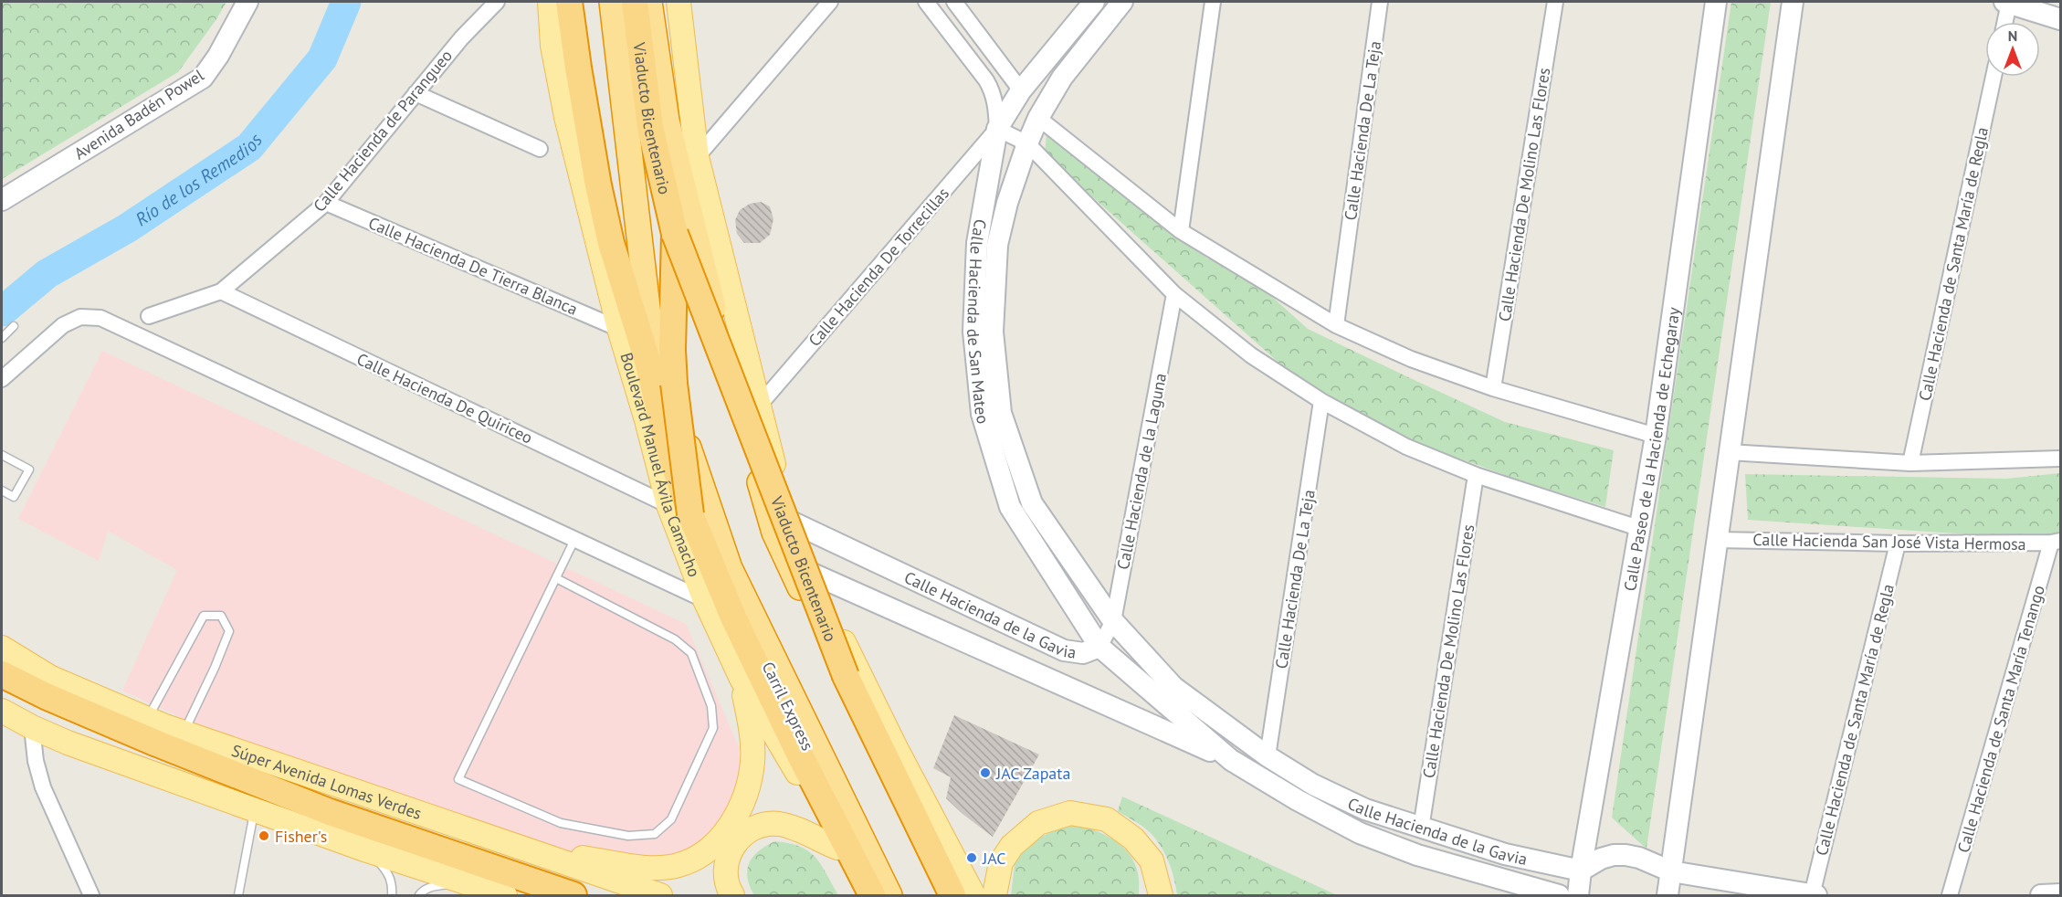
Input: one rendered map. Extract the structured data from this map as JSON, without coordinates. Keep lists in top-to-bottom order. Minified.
{"streets":{"highway":["Viaducto Bicentenario","Boulevard Manuel Ávila Camacho","Carril Express"],"main road":["Avenida Badén Powel","Calle Hacienda de San Mateo","Calle Paseo de la Hacienda de Echegaray","Calle Hacienda de la Gavia","Súper Avenida Lomas Verdes"],"street":["Calle Hacienda de Parangueo","Calle Hacienda De La Teja","Calle Hacienda De Molino Las Flores","Calle Hacienda de Santa María de Regla","Calle Hacienda De Tierra Blanca","Calle Hacienda De Torrecillas","Calle Hacienda De Quiriceo","Calle Hacienda de la Laguna","Calle Hacienda San José Vista Hermosa","Calle Hacienda de Santa María Tenango"]},"crossings":[["Viaducto Bicentenario","Calle Hacienda De Quiriceo"],["Viaducto Bicentenario","Boulevard Manuel Ávila Camacho"],["Viaducto Bicentenario","Carril Express"],["Calle Hacienda de Parangueo","Calle Hacienda De Tierra Blanca"],["Calle Hacienda de Parangueo","Calle Hacienda De Quiriceo"],["Calle Hacienda De La Teja","Calle Hacienda de la Gavia"],["Calle Hacienda De Molino Las Flores","Calle Hacienda de la Gavia"],["Calle Hacienda de Santa María de Regla","Calle Hacienda San José Vista Hermosa"],["Calle Hacienda De Tierra Blanca","Boulevard Manuel Ávila Camacho"],["Calle Hacienda De Torrecillas","Calle Hacienda de San Mateo"],["Calle Hacienda de San Mateo","Calle Hacienda de la Laguna"],["Calle Hacienda de San Mateo","Calle Hacienda de la Gavia"],["Calle Hacienda De Quiriceo","Boulevard Manuel Ávila Camacho"],["Calle Hacienda De Quiriceo","Carril Express"],["Calle Paseo de la Hacienda de Echegaray","Calle Hacienda de la Gavia"],["Boulevard Manuel Ávila Camacho","Carril Express"],["Calle Hacienda de la Laguna","Calle Hacienda de la Gavia"],["Calle Hacienda San José Vista Hermosa","Calle Hacienda de Santa María Tenango"]],"water":["Río de los Remedios"],"places":["JAC Zapata","Fisher's","JAC"],"north":"top"}
